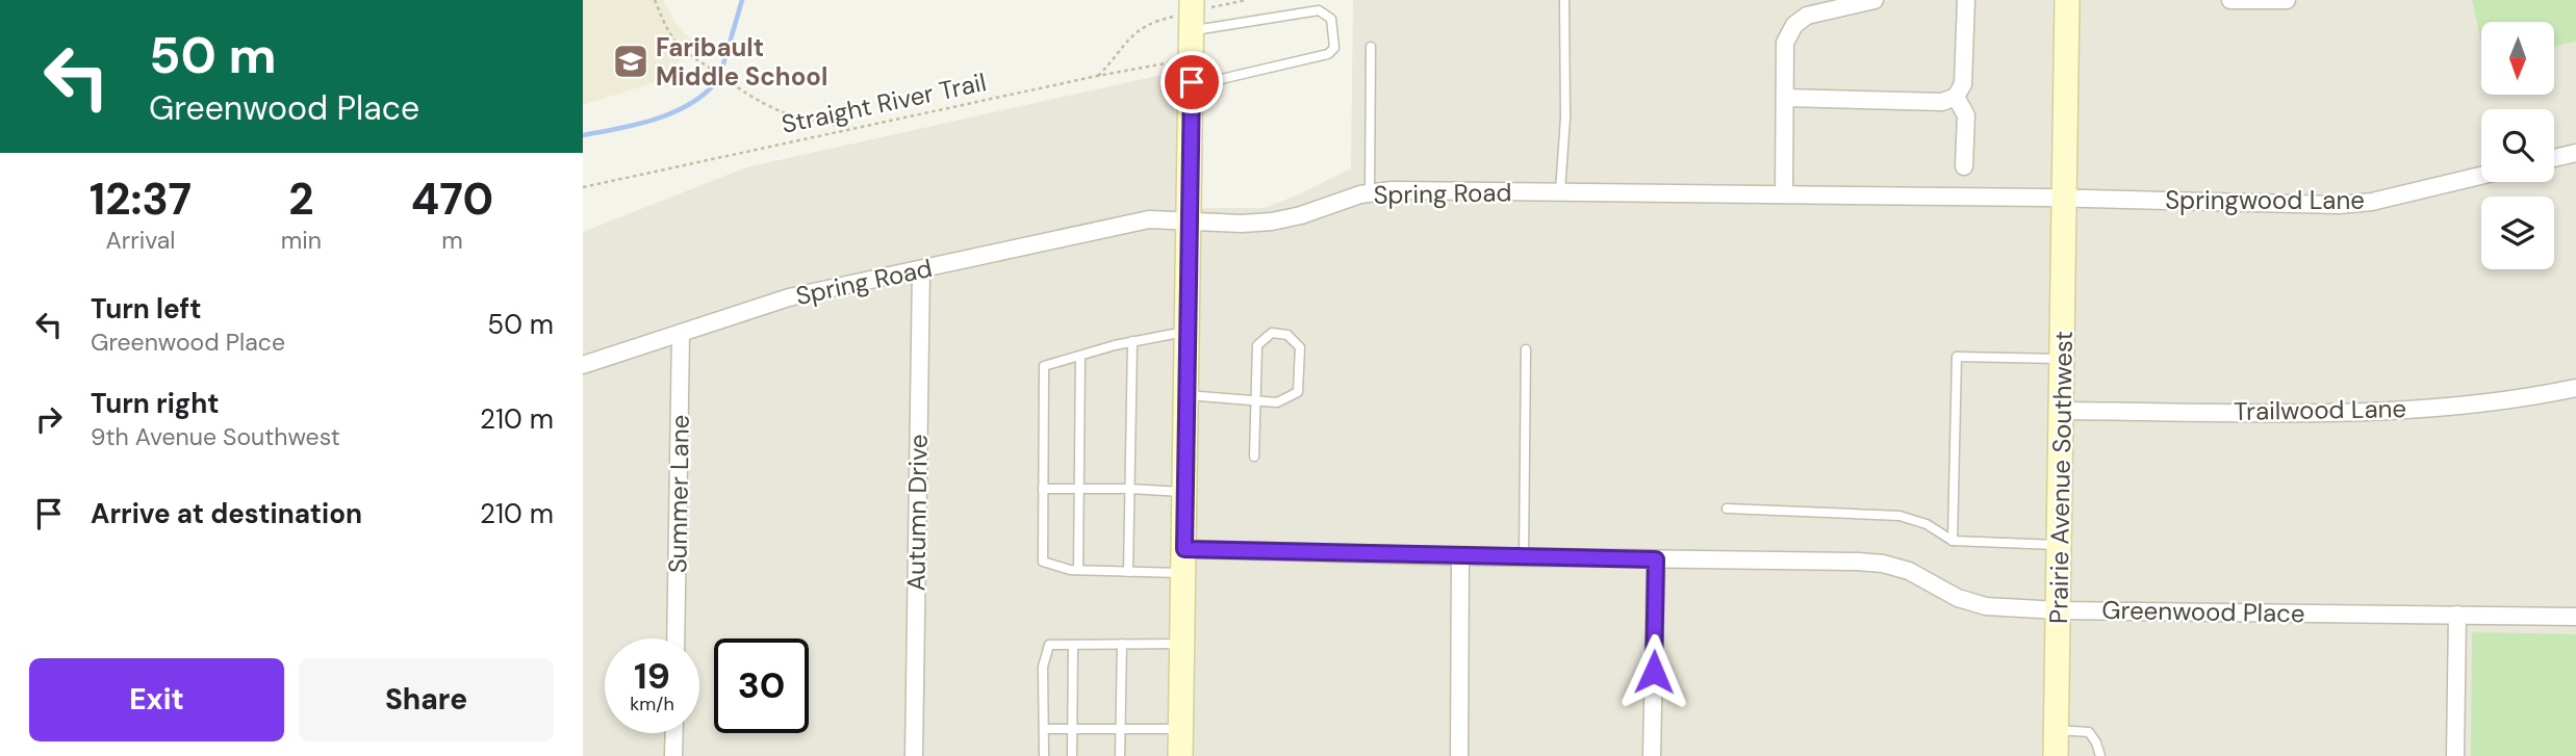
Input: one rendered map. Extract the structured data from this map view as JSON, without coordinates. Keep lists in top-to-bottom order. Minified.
{"streets":{"street":["Spring Road","Springwood Lane","Trailwood Lane","Prairie Avenue Southwest","Summer Lane","Autumn Drive","Greenwood Place"],"path":["Straight River Trail"]},"crossings":[["Spring Road","Springwood Lane"],["Spring Road","Prairie Avenue Southwest"],["Spring Road","Summer Lane"],["Spring Road","Autumn Drive"],["Springwood Lane","Prairie Avenue Southwest"],["Trailwood Lane","Prairie Avenue Southwest"],["Prairie Avenue Southwest","Greenwood Place"]],"places":{"school or university":["Faribault Middle School"]},"north":"bottom","page":{"turn":["50 m","Greenwood Place"],"eta":["12:37","Arrival","2","min","470","m"],"list":[{"name":"Turn left","note":"Greenwood Place","value":"50 m"},{"name":"Turn right","note":"9th Avenue Southwest","value":"210 m"},{"name":"Arrive at destination","value":"210 m"}],"speed":"19 km/h","limit":"30","buttons":["Exit","Share"]}}
